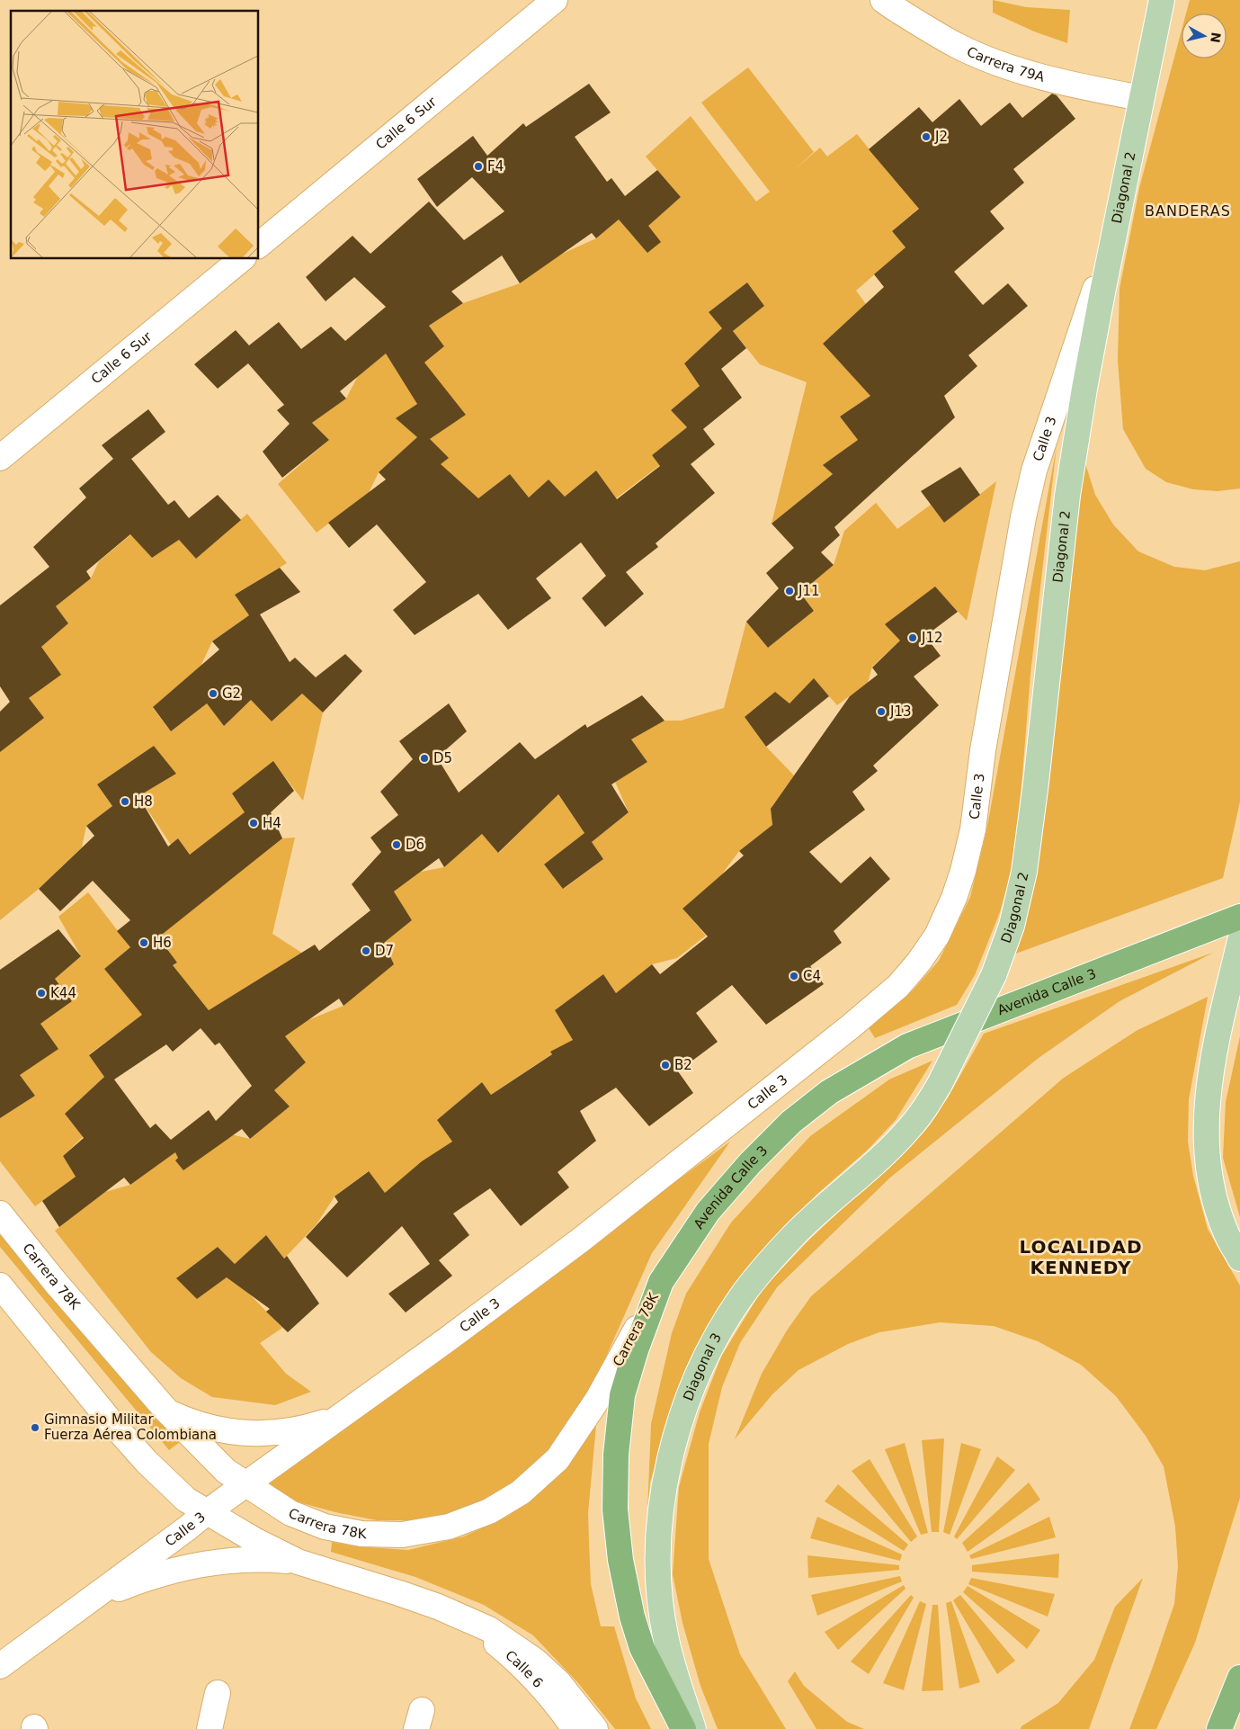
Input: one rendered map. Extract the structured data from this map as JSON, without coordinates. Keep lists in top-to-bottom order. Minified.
{"streets":{"highway":["Avenida Calle 3"],"main road":["Diagonal 2","Diagonal 3"],"street":["Carrera 79A","Calle 6 Sur","Calle 3","Carrera 78K","Calle 6"]},"crossings":[["Carrera 79A","Diagonal 2"],["Diagonal 2","Calle 3"],["Diagonal 2","Diagonal 3"],["Calle 3","Carrera 78K"],["Avenida Calle 3","Carrera 78K"]],"districts":["BANDERAS","LOCALIDAD KENNEDY"],"places":["J2","F4","J11","J12","G2","J13","D5","H8","H4","D6","H6","D7","C4","K44","B2","Gimnasio Militar Fuerza Aérea Colombiana"],"north":"right"}
